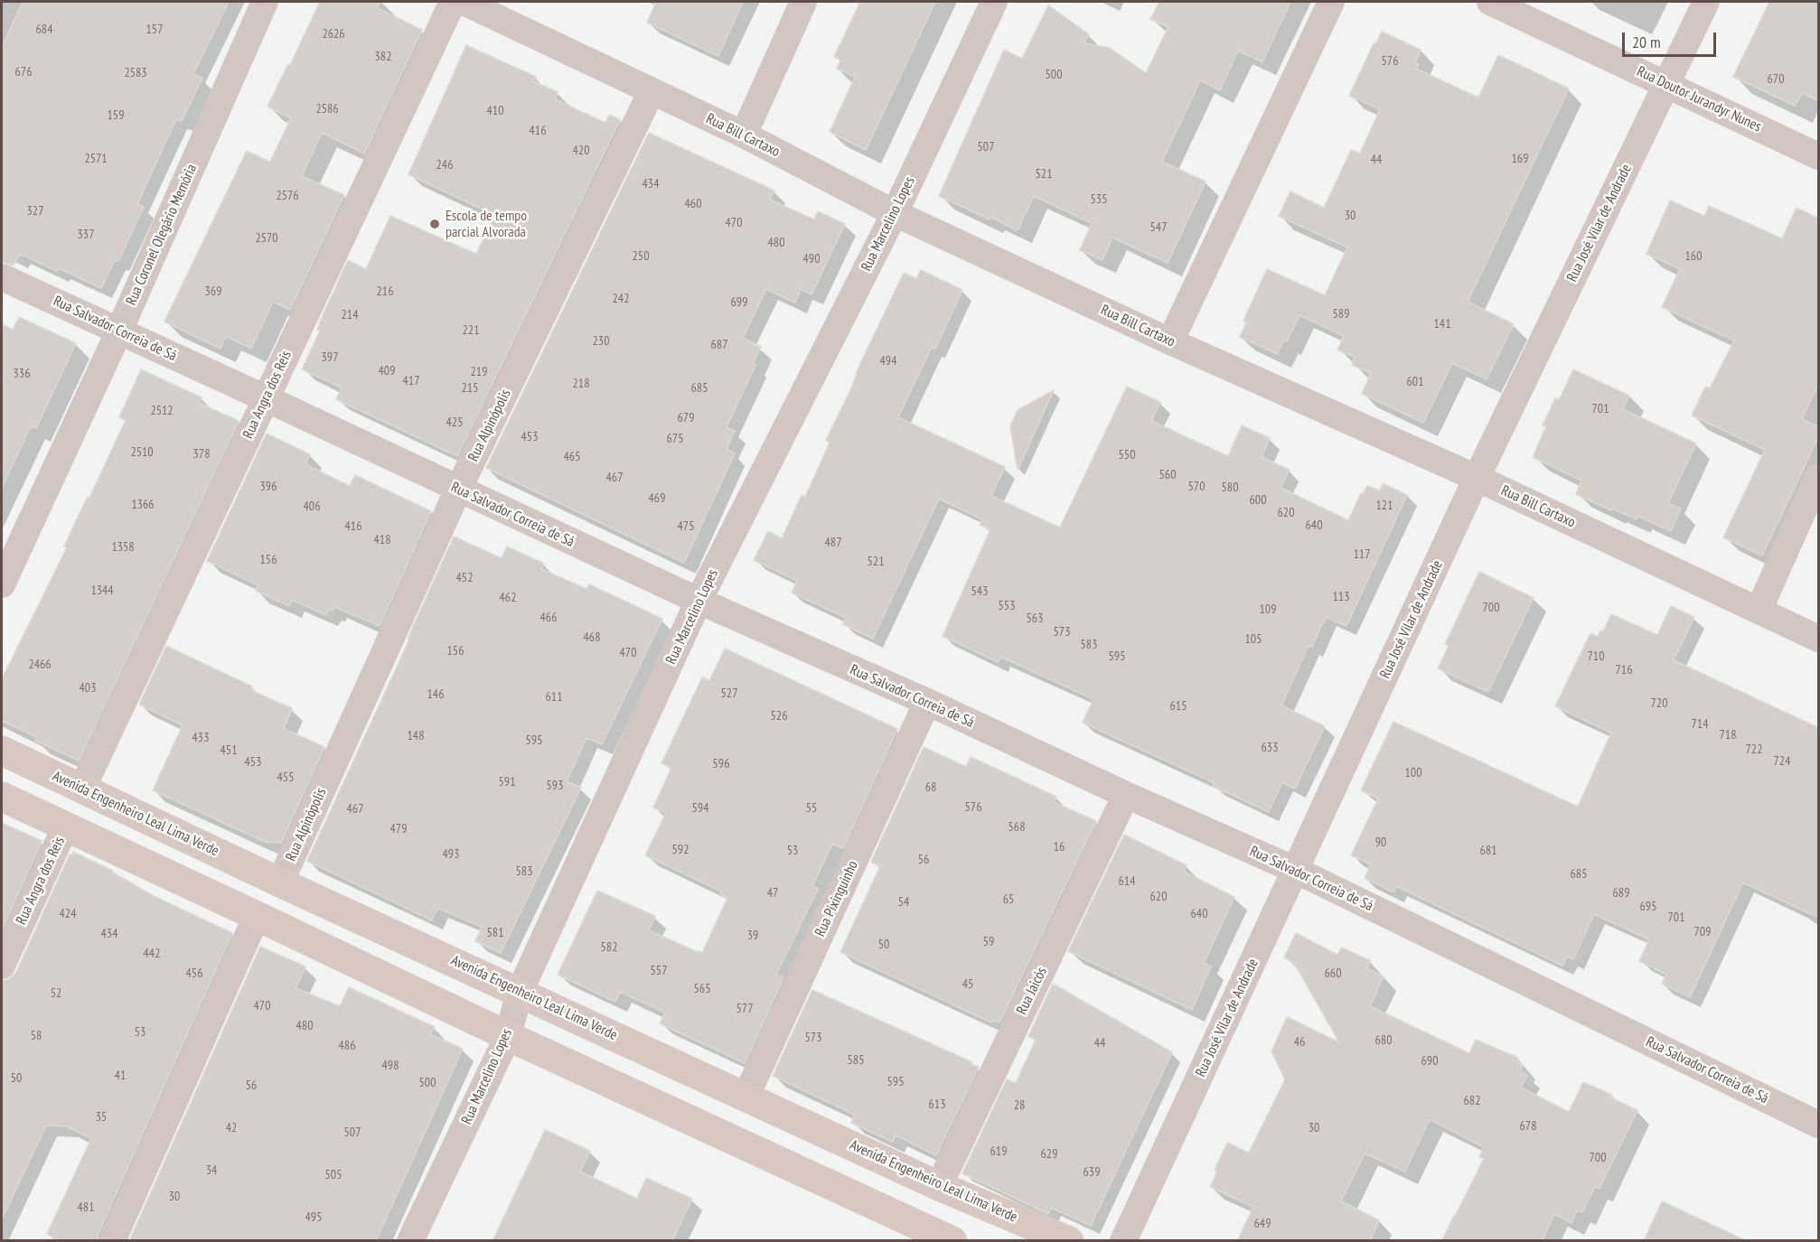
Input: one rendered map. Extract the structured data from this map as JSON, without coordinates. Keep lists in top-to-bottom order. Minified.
{"streets":{"main road":["Avenida Engenheiro Leal Lima Verde"],"street":["Rua Doutor Jurandyr Nunes","Rua Bill Cartaxo","Rua José Vilar de Andrade","Rua Marcelino Lopes","Rua Coronel Olegário Memória","Rua Salvador Correia de Sá","Rua Angra dos Reis","Rua Alpinópolis","Rua Pixinguinho","Rua Jaicós"]},"crossings":[["Rua Doutor Jurandyr Nunes","Rua José Vilar de Andrade"],["Rua Bill Cartaxo","Rua José Vilar de Andrade"],["Rua Bill Cartaxo","Rua Marcelino Lopes"],["Rua Bill Cartaxo","Rua Alpinópolis"],["Rua José Vilar de Andrade","Rua Salvador Correia de Sá"],["Rua Marcelino Lopes","Rua Salvador Correia de Sá"],["Rua Marcelino Lopes","Avenida Engenheiro Leal Lima Verde"],["Rua Coronel Olegário Memória","Rua Salvador Correia de Sá"],["Rua Salvador Correia de Sá","Rua Angra dos Reis"],["Rua Salvador Correia de Sá","Rua Alpinópolis"],["Rua Salvador Correia de Sá","Rua Pixinguinho"],["Rua Salvador Correia de Sá","Rua Jaicós"],["Rua Angra dos Reis","Avenida Engenheiro Leal Lima Verde"],["Rua Alpinópolis","Avenida Engenheiro Leal Lima Verde"],["Avenida Engenheiro Leal Lima Verde","Rua Pixinguinho"],["Avenida Engenheiro Leal Lima Verde","Rua Jaicós"]],"places":["Escola de tempo parcial Alvorada"],"house_numbers":["684","157","2626","382","576","676","2583","500","670","2586","410","159","416","507","420","2571","169","44","246","521","434","2576","535","460","327","30","470","547","337","2570","480","250","160","490","369","216","242","699","589","214","141","221","230","687","397","494","409","219","336","417","601","218","215","685","701","2512","679","425","453","675","2510","378","550","465","560","467","396","570","580","469","600","1366","121","406","620","640","416","475","418","487","1358","117","156","521","452","1344","543","113","462","553","700","109","466","563","573","468","105","583","156","470","595","710","2466","716","403","527","146","611","720","615","526","714","718","148","433","595","633","722","451","724","453","596","100","455","591","593","68","576","594","55","467","568","479","90","16","592","53","681","493","56","583","685","614","47","689","620","65","54","695","424","640","701","709","581","434","39","59","50","582","442","557","456","660","45","565","52","470","577","480","53","58","573","680","46","44","486","585","690","498","41","50","595","500","56","682","613","28","35","678","42","30","507","619","629","700","34","639","505","30","481","495","649"],"scale_bar":"20 m"}
